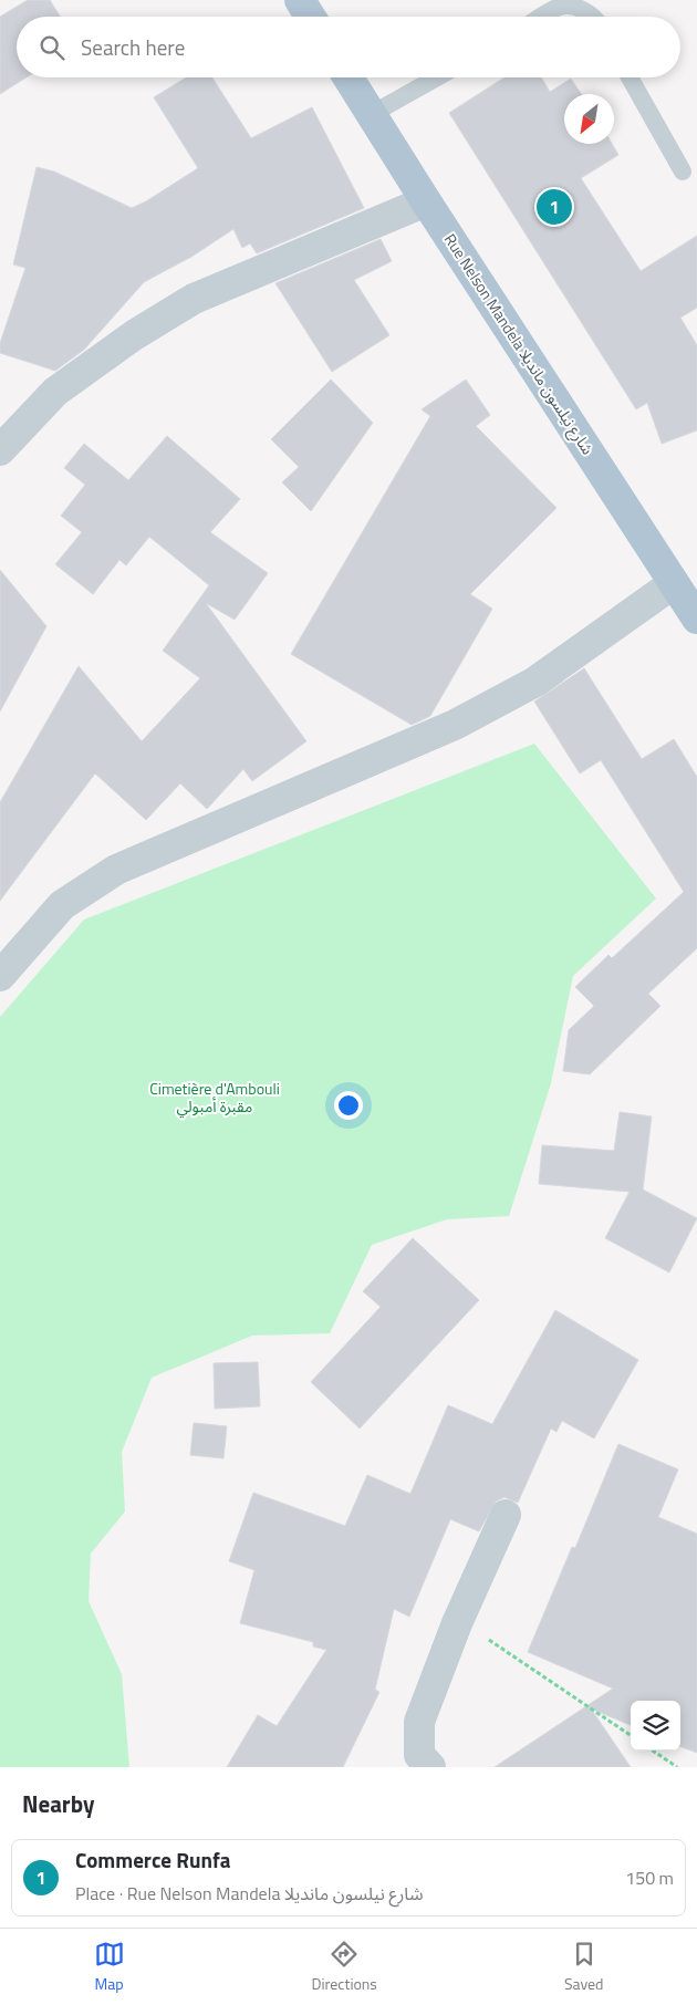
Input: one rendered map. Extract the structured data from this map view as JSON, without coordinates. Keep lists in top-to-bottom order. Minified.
{"streets":{"main road":["Rue Nelson Mandela شارع نيلسون مانديلا"]},"parks":["Cimetière d'Ambouli مقبرة أمبولي"],"north":"bottom left","page":{"search":"Search here","pins":"1","heading":"Nearby","list":[{"mark":"1","name":"Commerce Runfa","note":"Place · Rue Nelson Mandela شارع نيلسون مانديلا","value":"150 m"}],"nav":["Map","Directions","Saved"]}}
